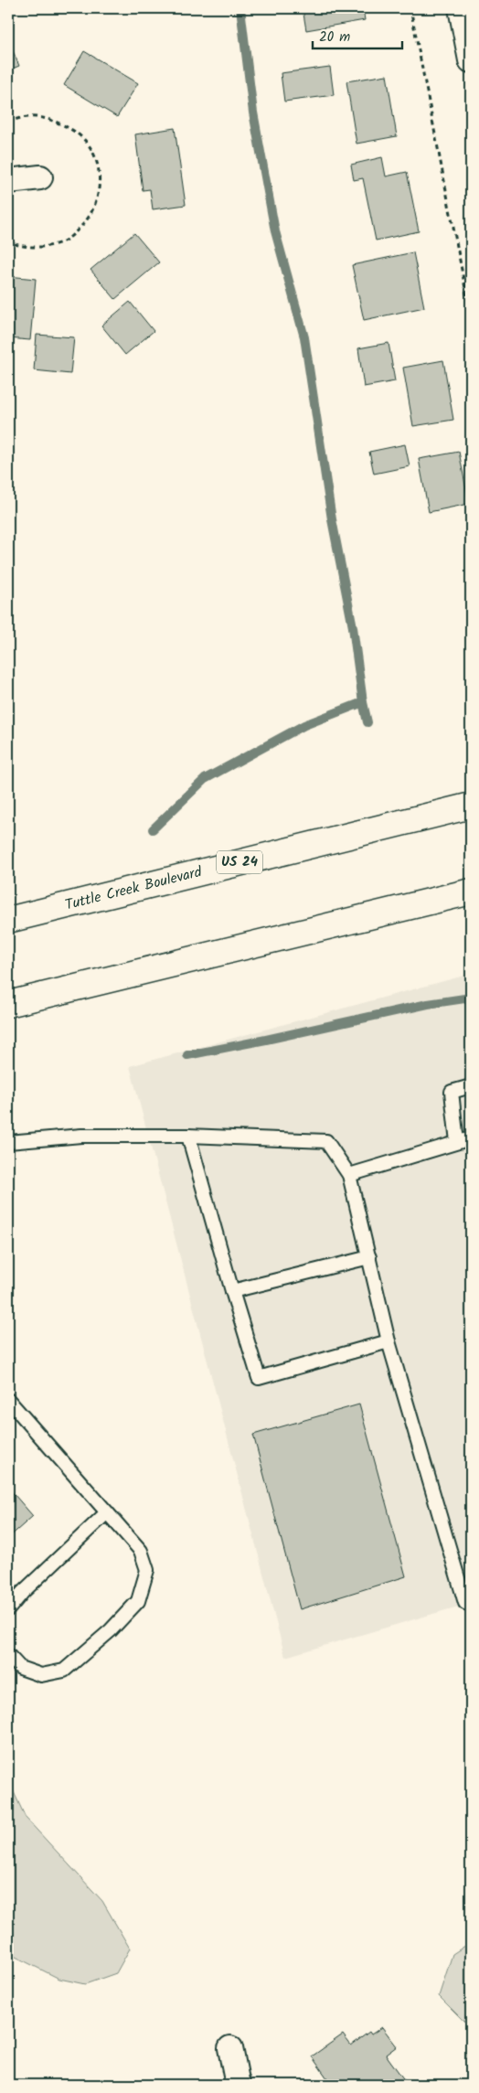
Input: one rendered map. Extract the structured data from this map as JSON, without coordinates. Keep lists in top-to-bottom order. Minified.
{"streets":{"highway":["US 24","Tuttle Creek Boulevard"]},"scale_bar":"20 m"}
